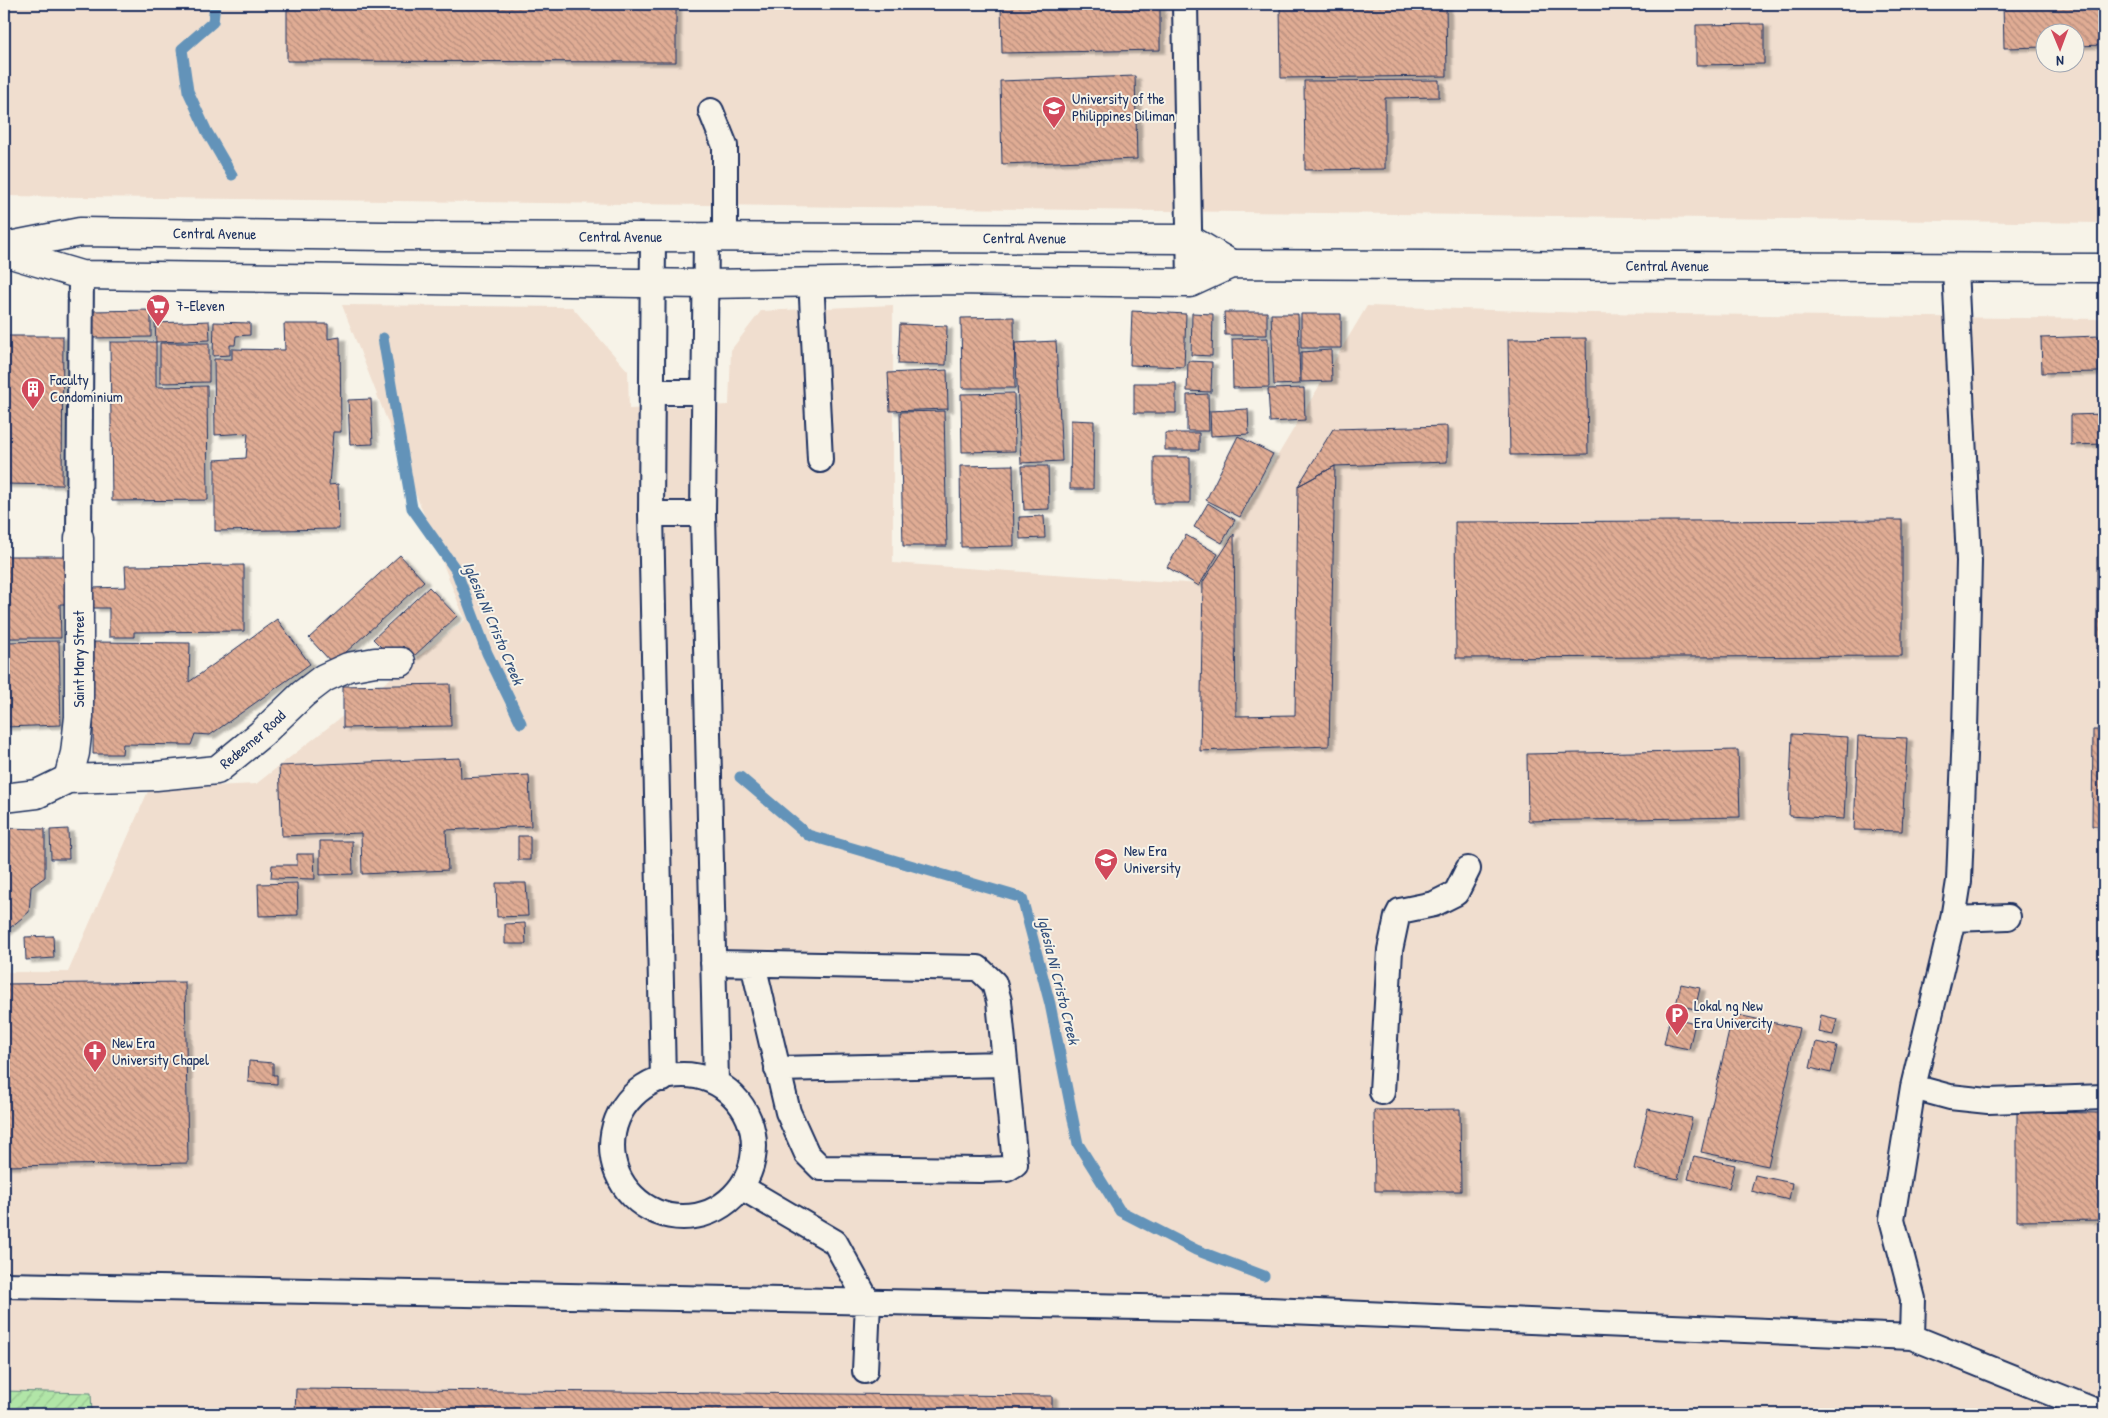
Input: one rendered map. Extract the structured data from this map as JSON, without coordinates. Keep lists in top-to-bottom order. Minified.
{"streets":{"main road":["Central Avenue","Saint Mary Street","Redeemer Road"]},"crossings":[["Saint Mary Street","Redeemer Road"]],"water":["Iglesia Ni Cristo Creek"],"places":{"school or university":["University of the Philippines Diliman","New Era University"],"supermarket":["7-Eleven"],"building":["Faculty Condominium"],"parking":["Lokal ng New Era Univercity"],"church":["New Era University Chapel"]},"north":"bottom"}
